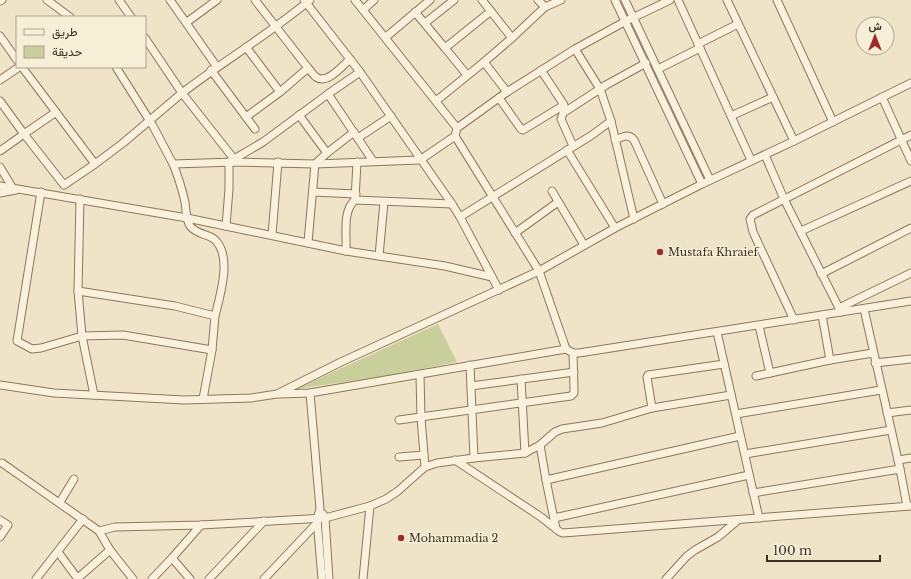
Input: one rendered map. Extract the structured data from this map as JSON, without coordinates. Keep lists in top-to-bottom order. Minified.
{"places":["Mustafa Khraief","Mohammadia 2"],"legend":["طريق","حديقة"],"scale_bar":"100 m","north":"top"}
